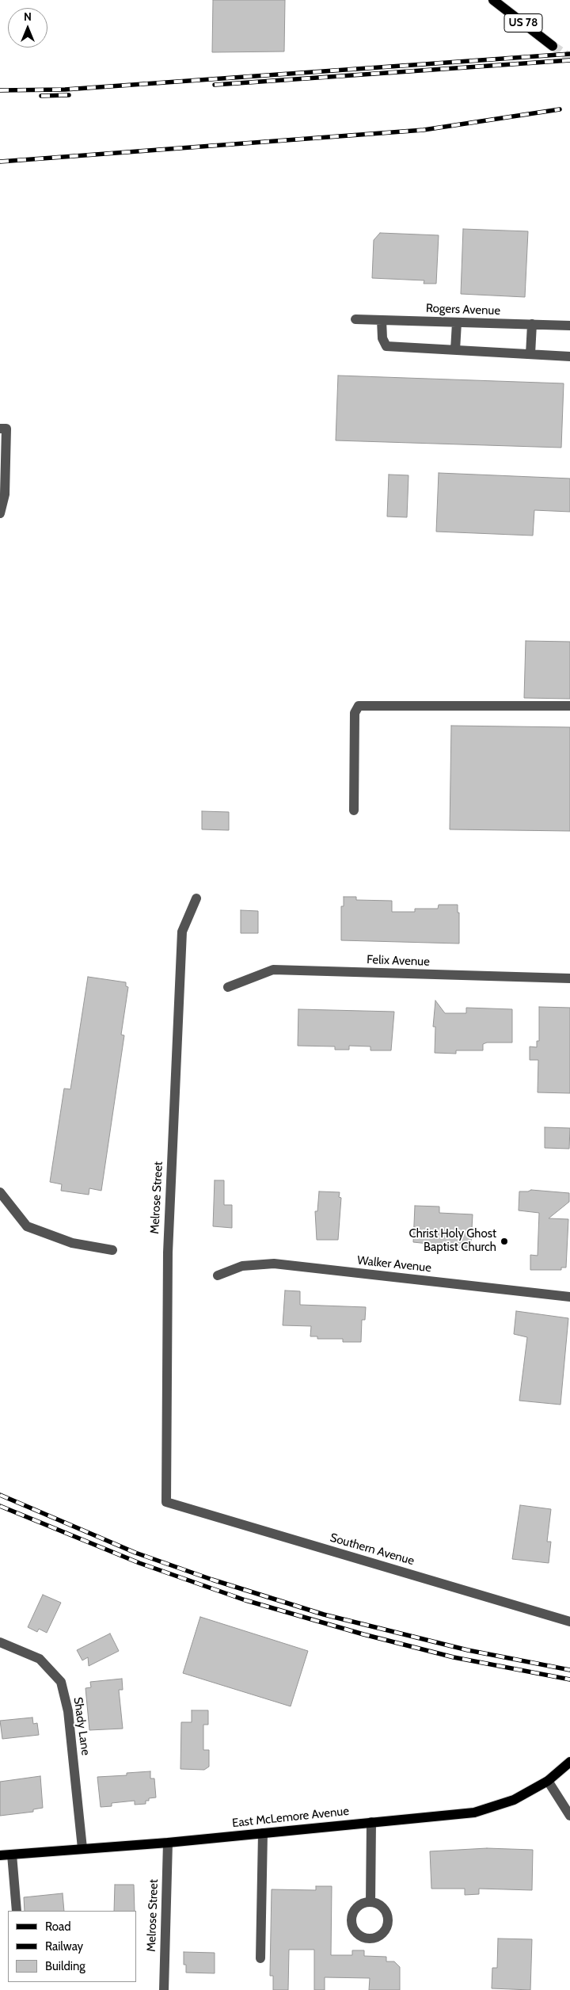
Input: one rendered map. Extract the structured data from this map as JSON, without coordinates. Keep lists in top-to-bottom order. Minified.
{"streets":{"main road":["US 78","East McLemore Avenue"],"street":["Rogers Avenue","Felix Avenue","Melrose Street","Walker Avenue","Southern Avenue","Shady Lane"]},"crossings":[["Melrose Street","Southern Avenue"],["Melrose Street","East McLemore Avenue"],["Shady Lane","East McLemore Avenue"]],"places":["Christ Holy Ghost Baptist Church"],"legend":["Road","Railway","Building"],"north":"top"}
